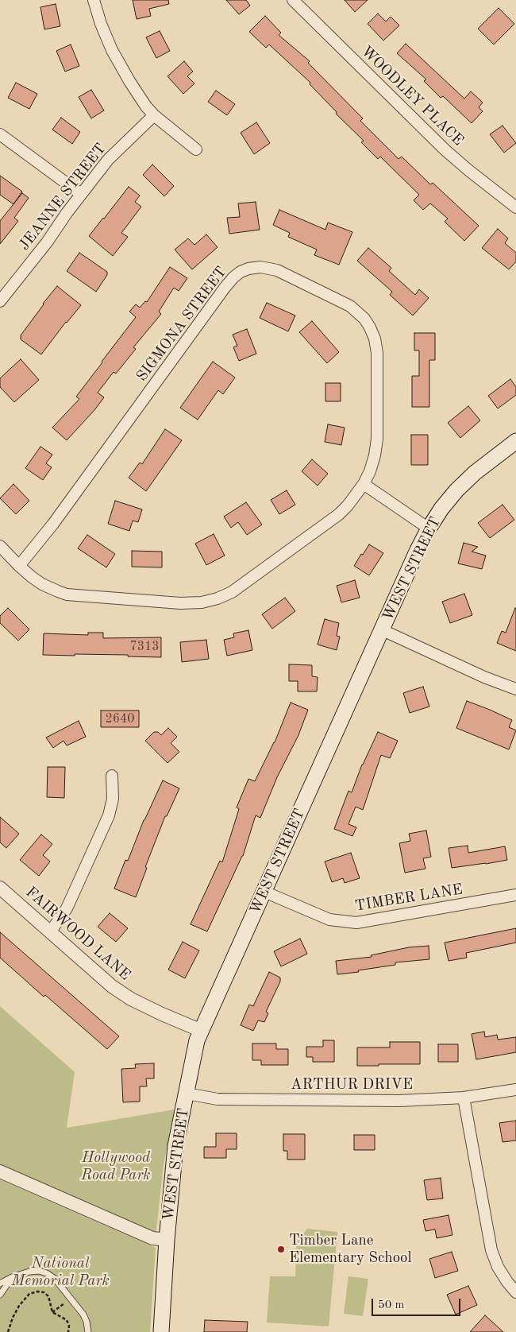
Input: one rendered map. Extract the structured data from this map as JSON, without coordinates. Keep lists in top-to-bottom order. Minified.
{"streets":{"main road":["WEST STREET"],"street":["WOODLEY PLACE","JEANNE STREET","SIGMONA STREET","TIMBER LANE","FAIRWOOD LANE","ARTHUR DRIVE"]},"crossings":[["WEST STREET","TIMBER LANE"],["WEST STREET","FAIRWOOD LANE"],["WEST STREET","ARTHUR DRIVE"]],"parks":["Hollywood Road Park","National Memorial Park"],"places":["Timber Lane Elementary School"],"house_numbers":["7313","2640"],"scale_bar":"50 m"}
